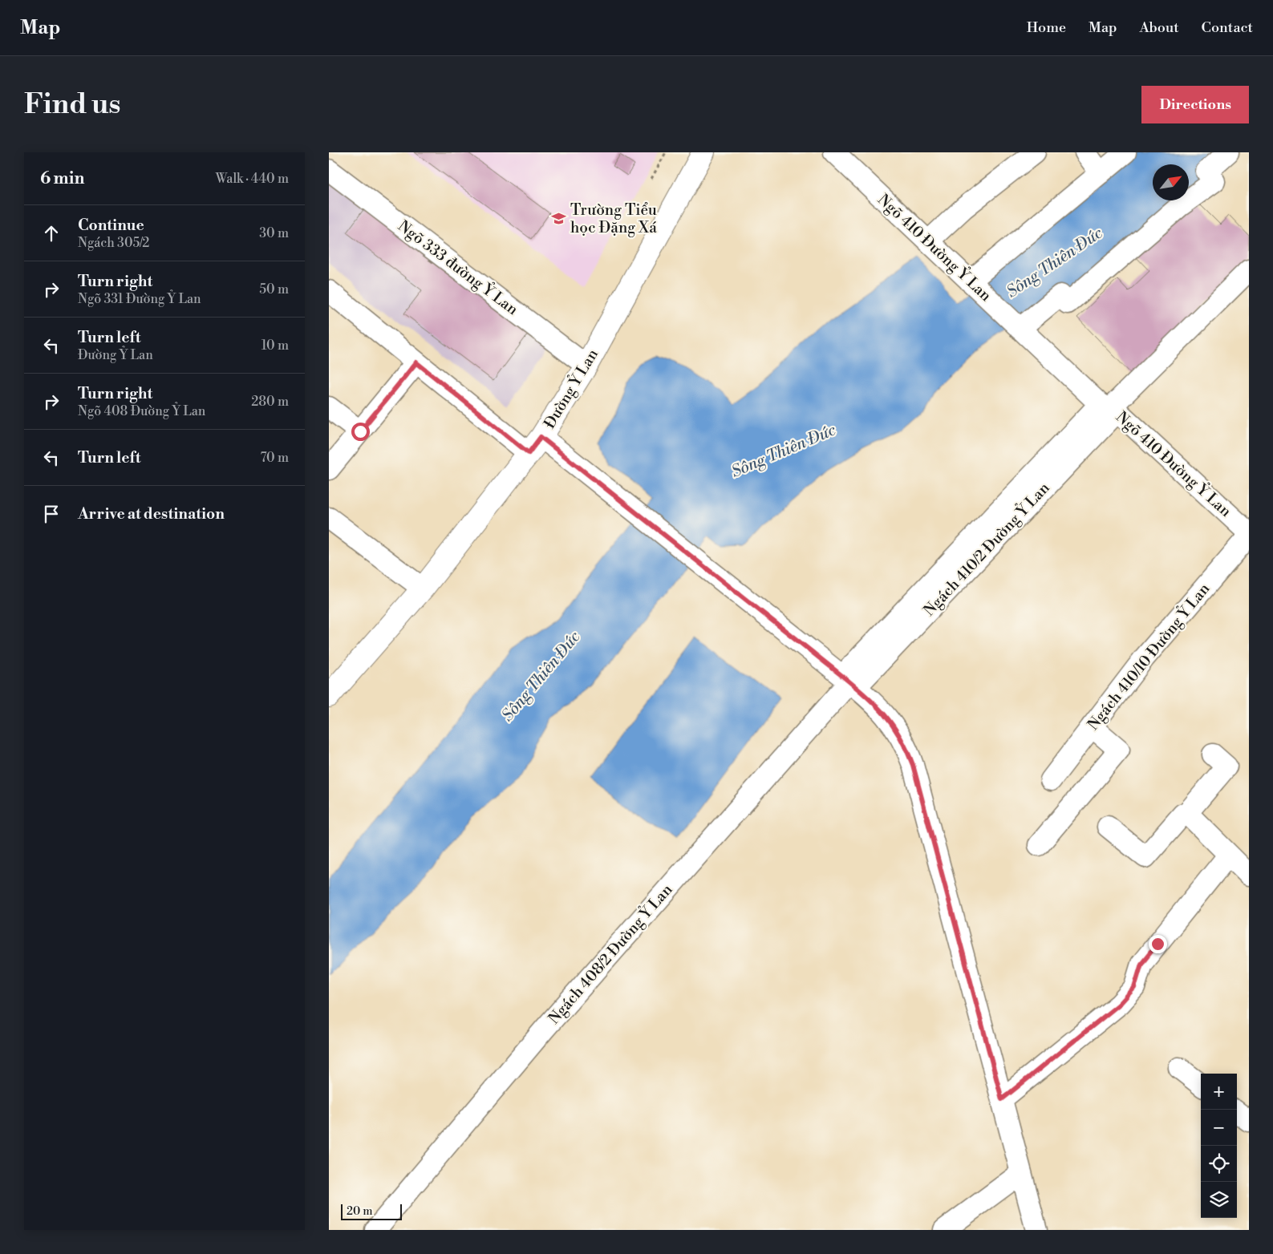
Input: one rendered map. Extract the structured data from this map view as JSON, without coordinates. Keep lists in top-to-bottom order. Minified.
{"streets":{"main road":["Đường Ỷ Lan"],"street":["Ngõ 410 Đường Ỷ Lan","Ngõ 333 đường Ỷ Lan","Ngách 410/2 Đường Ỷ Lan","Ngách 410/10 Đường Ỷ Lan","Ngách 408/2 Đường Ỷ Lan"]},"crossings":[["Ngõ 410 Đường Ỷ Lan","Ngách 410/2 Đường Ỷ Lan"],["Ngõ 410 Đường Ỷ Lan","Ngách 410/10 Đường Ỷ Lan"],["Ngõ 333 đường Ỷ Lan","Đường Ỷ Lan"],["Ngách 410/2 Đường Ỷ Lan","Ngách 408/2 Đường Ỷ Lan"]],"water":["Sông Thiên Đức"],"places":{"school or university":["Trường Tiểu học Đặng Xá"]},"scale_bar":"20 m","north":"top right","page":{"header":"Map","nav":["Home","Map","About","Contact"],"buttons":"Directions","title":"Find us","heading":["6 min","Walk · 440 m"],"list":[["Continue","Ngách 305/2","30 m"],["Turn right","Ngõ 331 Đường Ỷ Lan","50 m"],["Turn left","Đường Ỷ Lan","10 m"],["Turn right","Ngõ 408 Đường Ỷ Lan","280 m"],["Turn left","70 m"],"Arrive at destination"],"map_buttons":["+","−"],"scale":"20 m"}}
